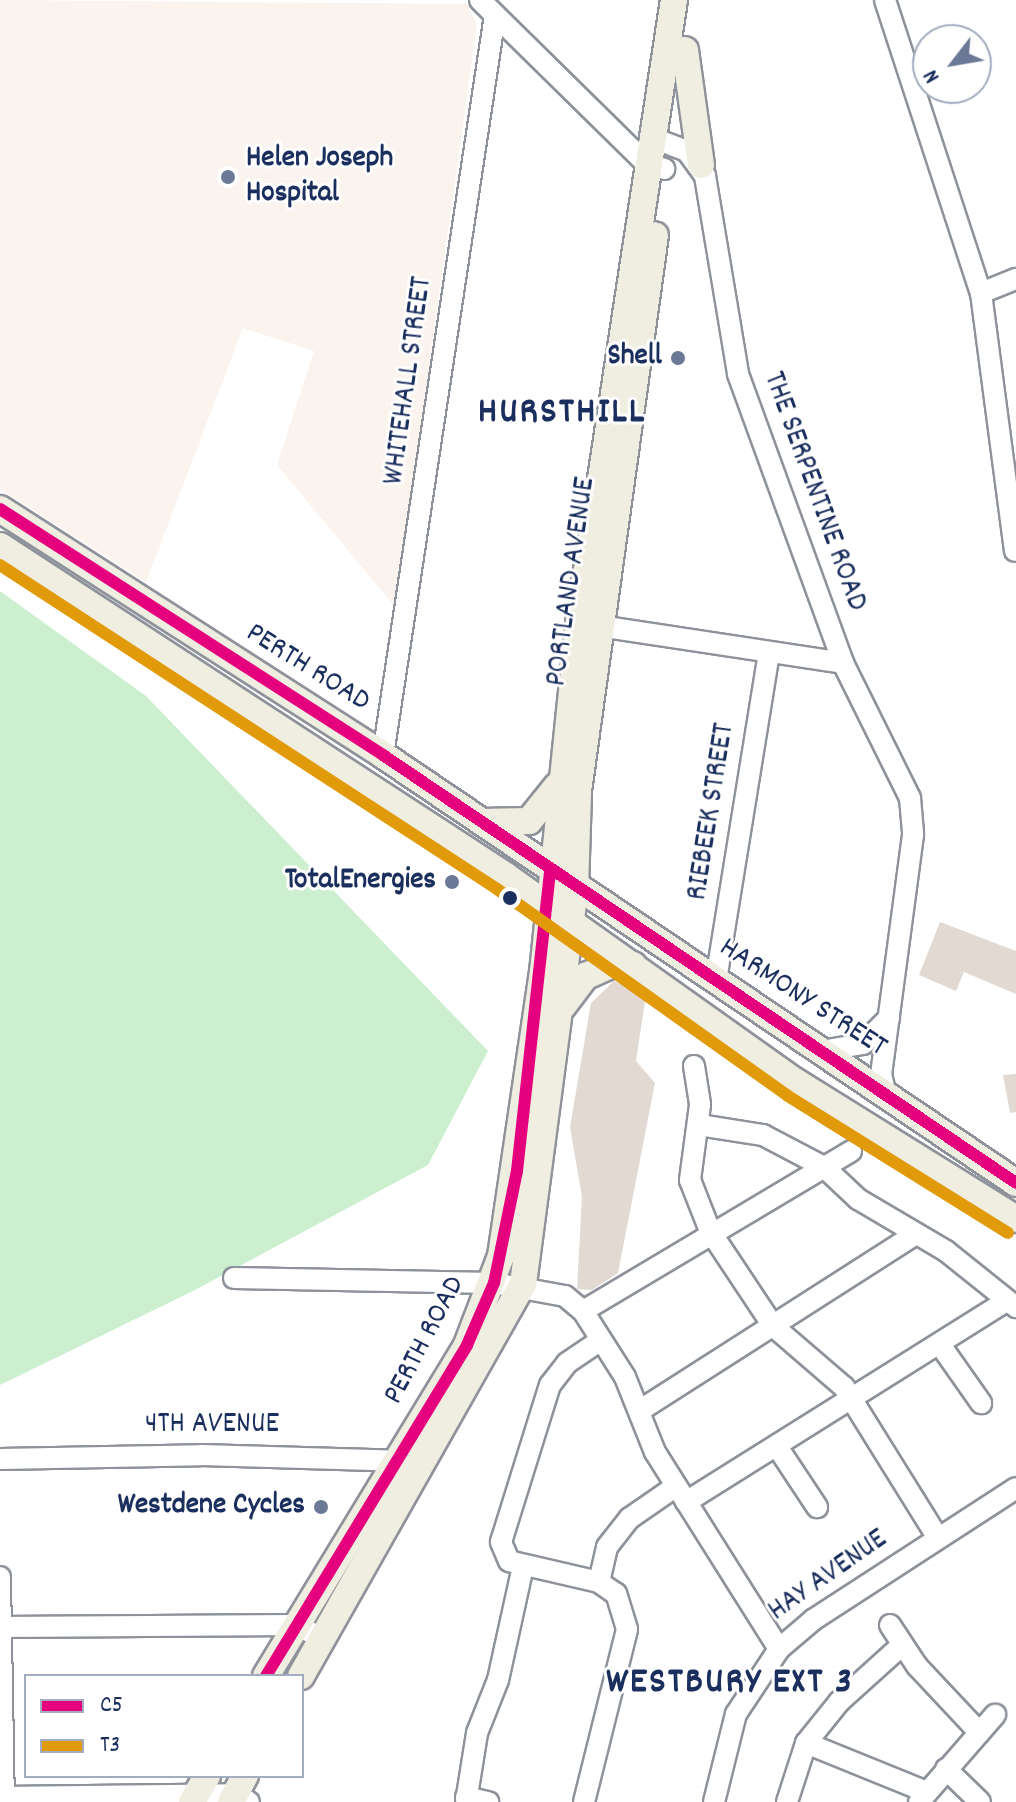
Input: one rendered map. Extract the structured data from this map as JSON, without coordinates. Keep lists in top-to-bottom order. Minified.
{"streets":{"main road":["PORTLAND AVENUE","PERTH ROAD","HARMONY STREET"],"street":["WHITEHALL STREET","THE SERPENTINE ROAD","RIEBEEK STREET","4TH AVENUE","HAY AVENUE"]},"crossings":[["WHITEHALL STREET","PERTH ROAD"],["THE SERPENTINE ROAD","HARMONY STREET"],["PORTLAND AVENUE","PERTH ROAD"],["PORTLAND AVENUE","HARMONY STREET"],["PERTH ROAD","HARMONY STREET"],["PERTH ROAD","4TH AVENUE"],["RIEBEEK STREET","HARMONY STREET"]],"districts":["HURSTHILL","WESTBURY EXT 3"],"places":["Helen Joseph Hospital","Shell","TotalEnergies","Westdene Cycles"],"lines":["transit line C5","transit line T3"],"legend":["C5","T3"],"north":"bottom left"}
